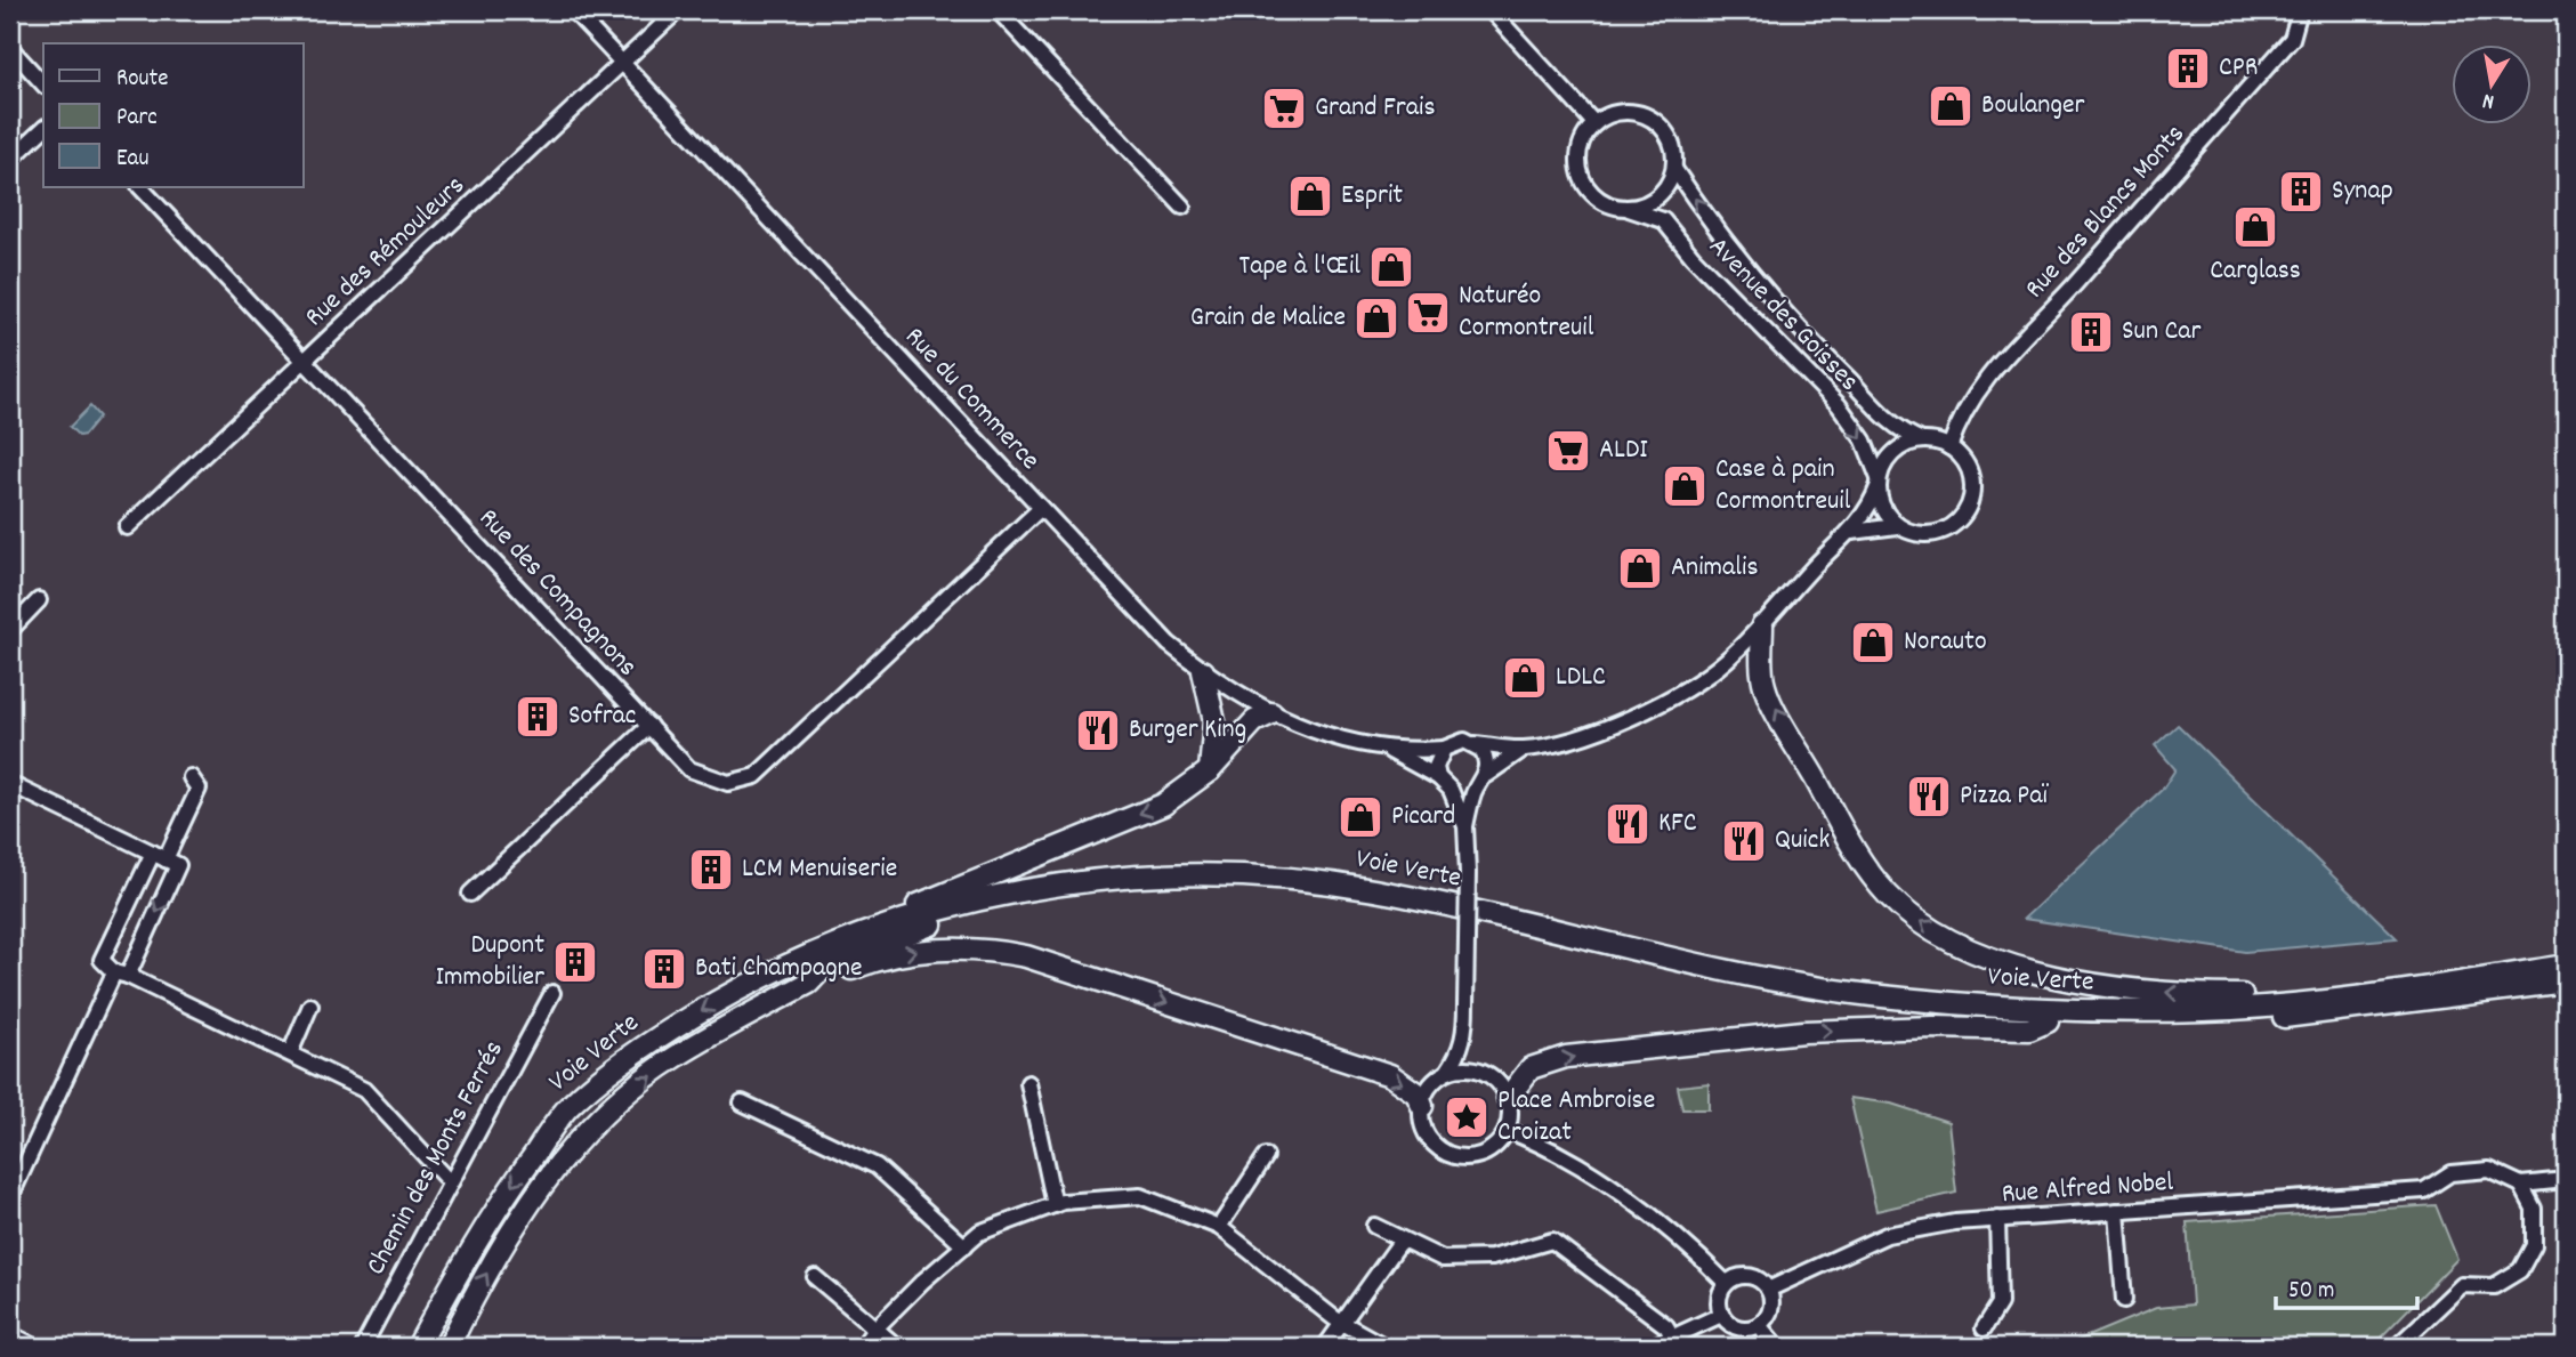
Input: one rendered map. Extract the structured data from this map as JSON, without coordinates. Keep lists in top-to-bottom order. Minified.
{"streets":{"main road":["Voie Verte"],"street":["Rue des Blancs Monts","Rue des Rémouleurs","Avenue des Goisses","Rue du Commerce","Rue des Compagnons","Chemin des Monts Ferrés","Rue Alfred Nobel"]},"crossings":[["Rue des Blancs Monts","Avenue des Goisses"],["Rue des Rémouleurs","Rue du Commerce"],["Rue des Rémouleurs","Rue des Compagnons"],["Rue du Commerce","Rue des Compagnons"]],"places":{"building":["CPR","Synap","Sun Car","Sofrac","LCM Menuiserie","Dupont Immobilier","Bati Champagne"],"shop":["Boulanger","Esprit","Carglass","Tape à l'Œil","Grain de Malice","Case à pain Cormontreuil","Animalis","Norauto","LDLC","Picard"],"supermarket":["Grand Frais","Naturéo Cormontreuil","ALDI"],"restaurant":["Burger King","Pizza Paï","KFC","Quick"],"place":["Place Ambroise Croizat"]},"legend":["Route","Parc","Eau"],"scale_bar":"50 m","north":"bottom"}
